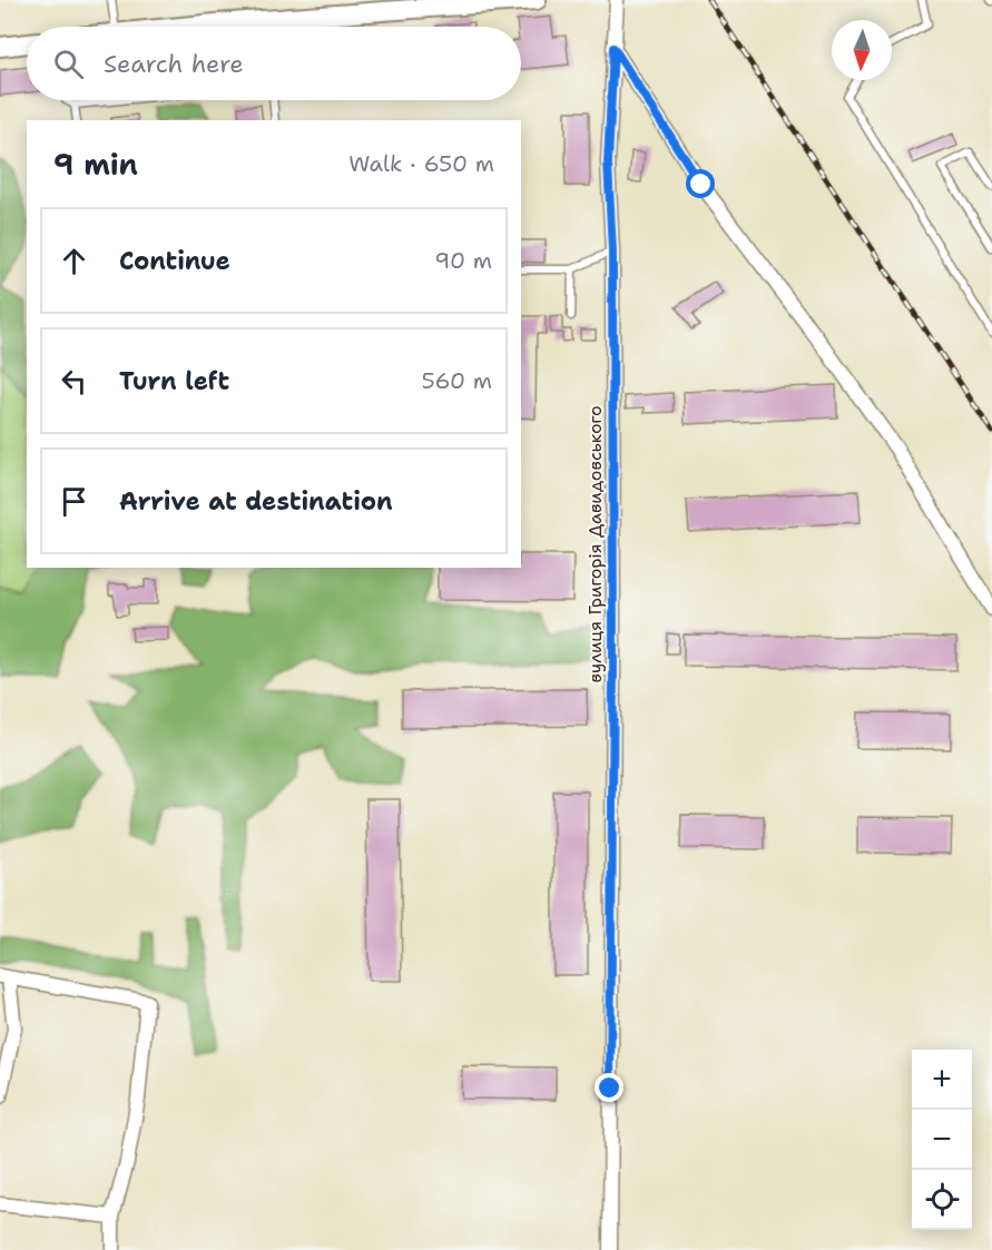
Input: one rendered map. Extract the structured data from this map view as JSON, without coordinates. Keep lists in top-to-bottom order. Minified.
{"streets":{"street":["вулиця Григорія Давидовського"]},"north":"bottom","page":{"search":"Search here","heading":["9 min","Walk · 650 m"],"list":[["Continue","90 m"],["Turn left","560 m"],"Arrive at destination"],"map_buttons":["+","−"]}}
